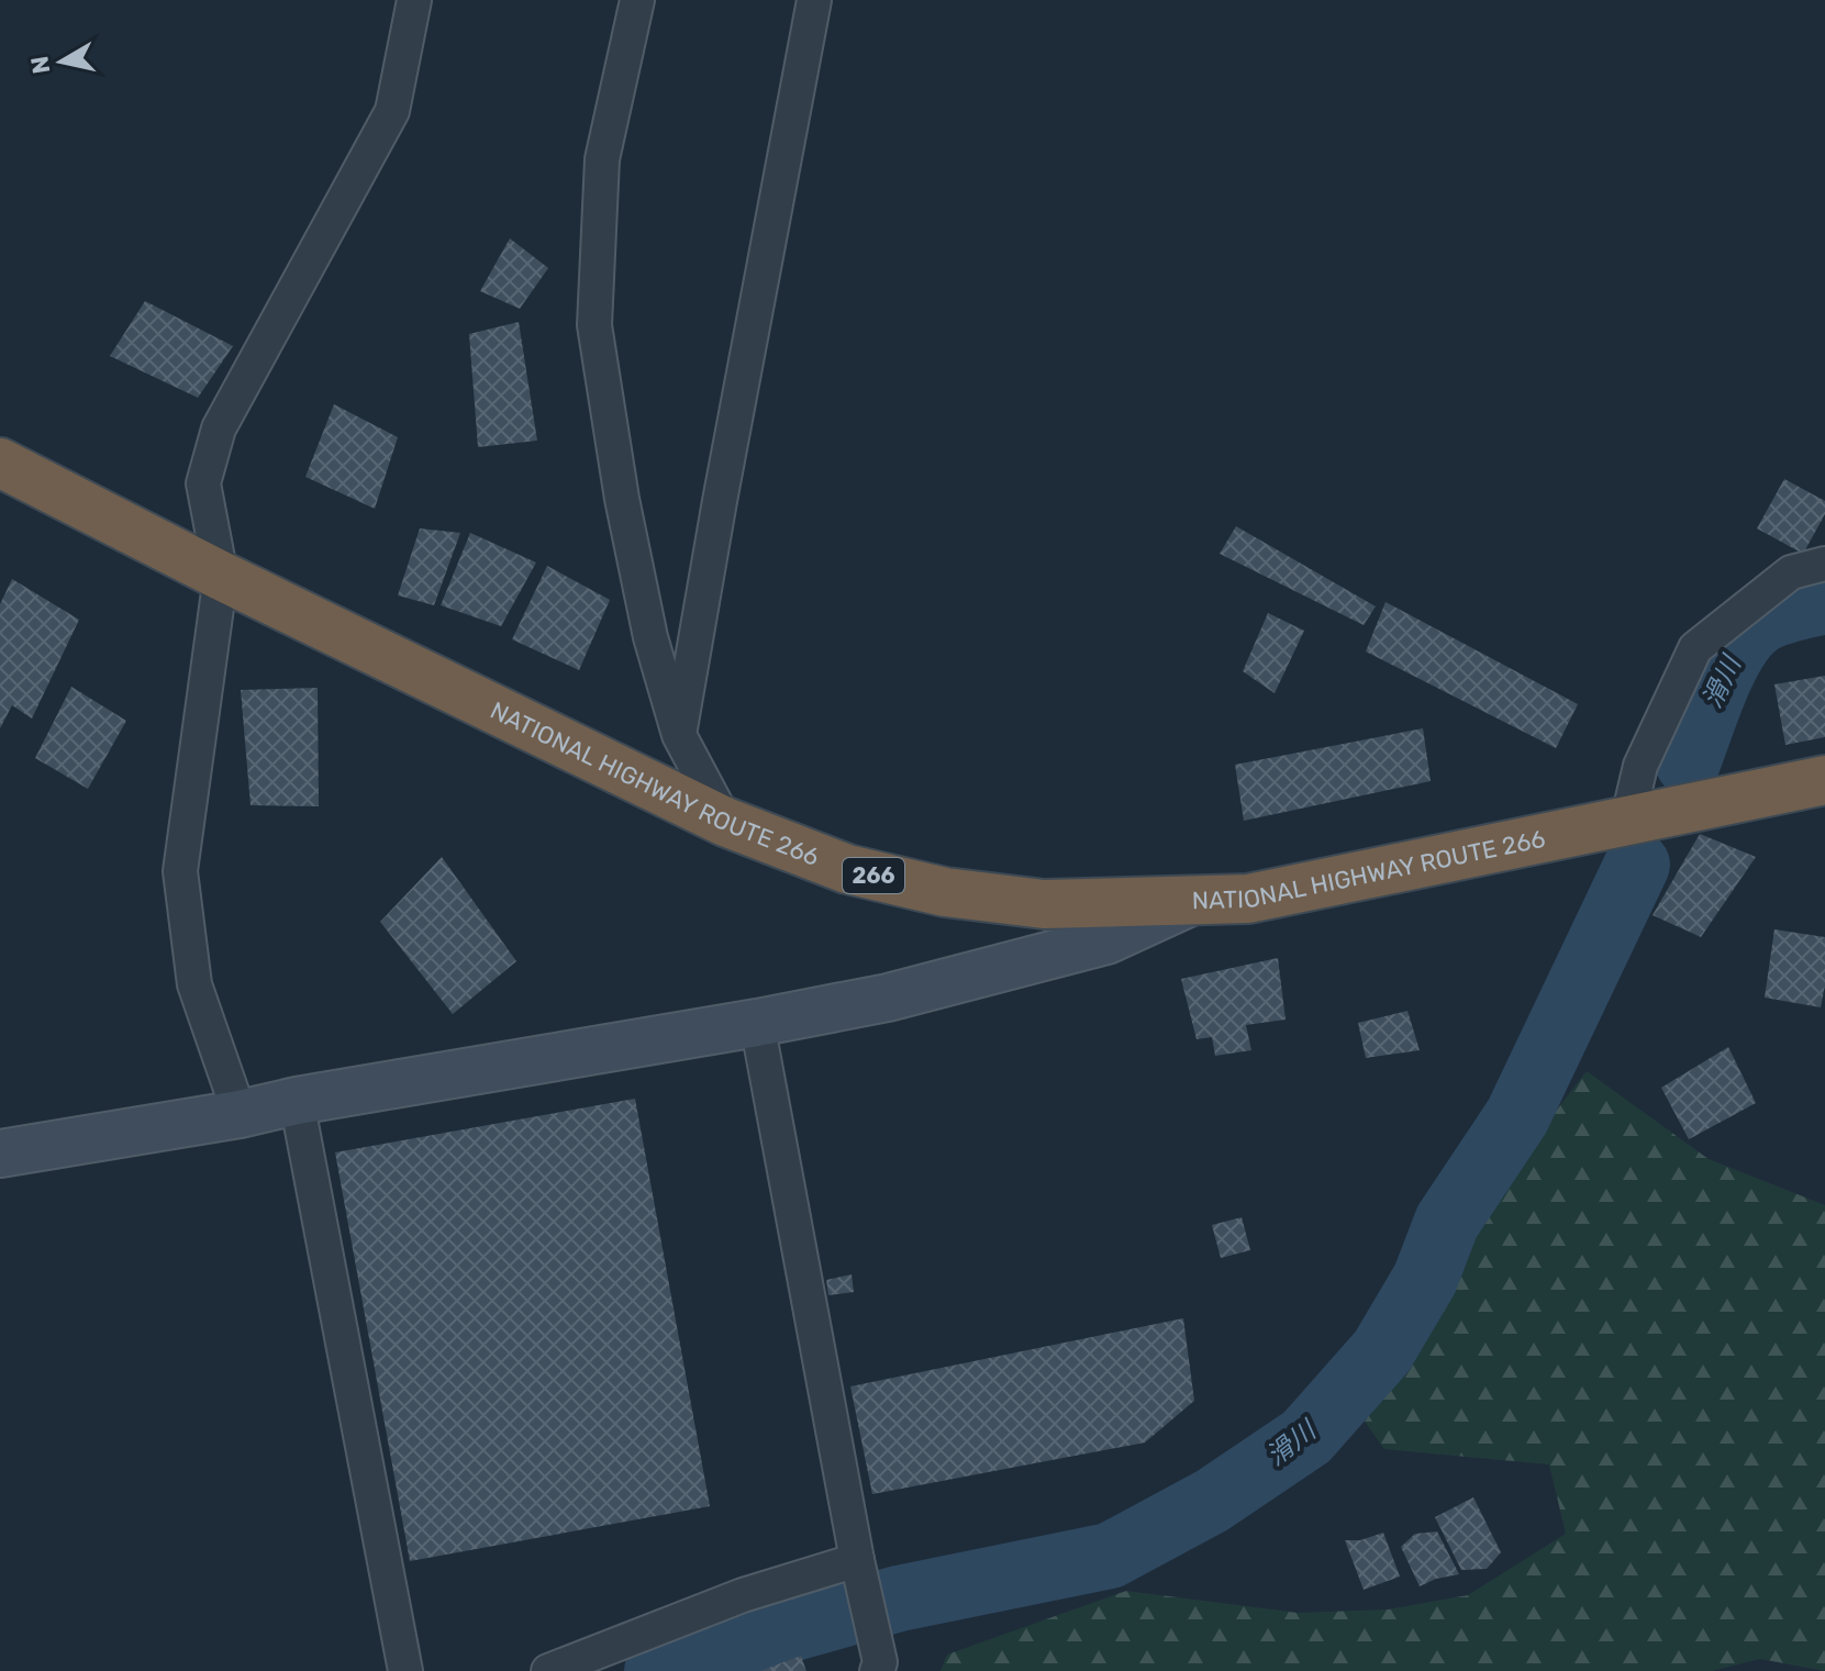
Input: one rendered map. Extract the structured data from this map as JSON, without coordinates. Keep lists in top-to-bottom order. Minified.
{"streets":{"highway":["NATIONAL HIGHWAY ROUTE 266","266"]},"water":["滑川"],"north":"left"}
